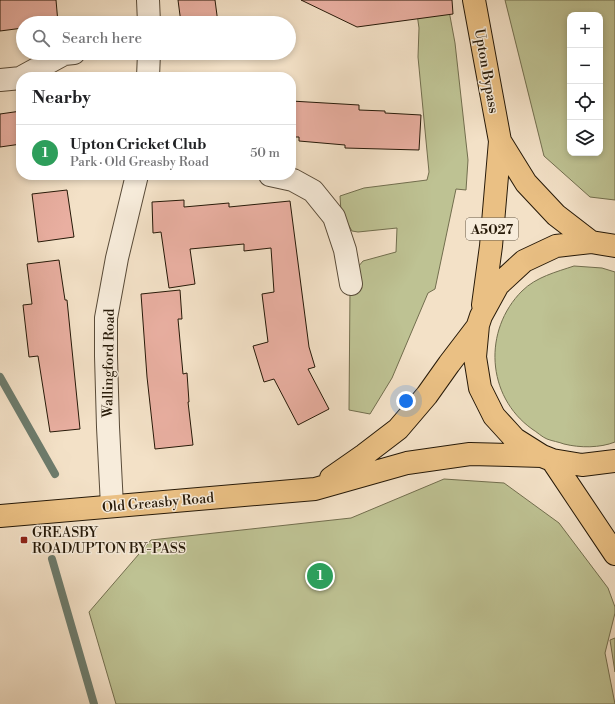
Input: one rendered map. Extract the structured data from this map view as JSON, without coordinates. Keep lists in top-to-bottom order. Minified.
{"streets":{"main road":["Upton Bypass","A5027","Old Greasby Road"],"street":["Wallingford Road"]},"crossings":[["Upton Bypass","Old Greasby Road"],["Wallingford Road","Old Greasby Road"]],"places":{"transit":["GREASBY ROAD/UPTON BY-PASS"]},"page":{"map_buttons":["+","−"],"search":"Search here","heading":"Nearby","list":[{"mark":"1","name":"Upton Cricket Club","note":"Park · Old Greasby Road","value":"50 m"}],"pins":"1"}}
